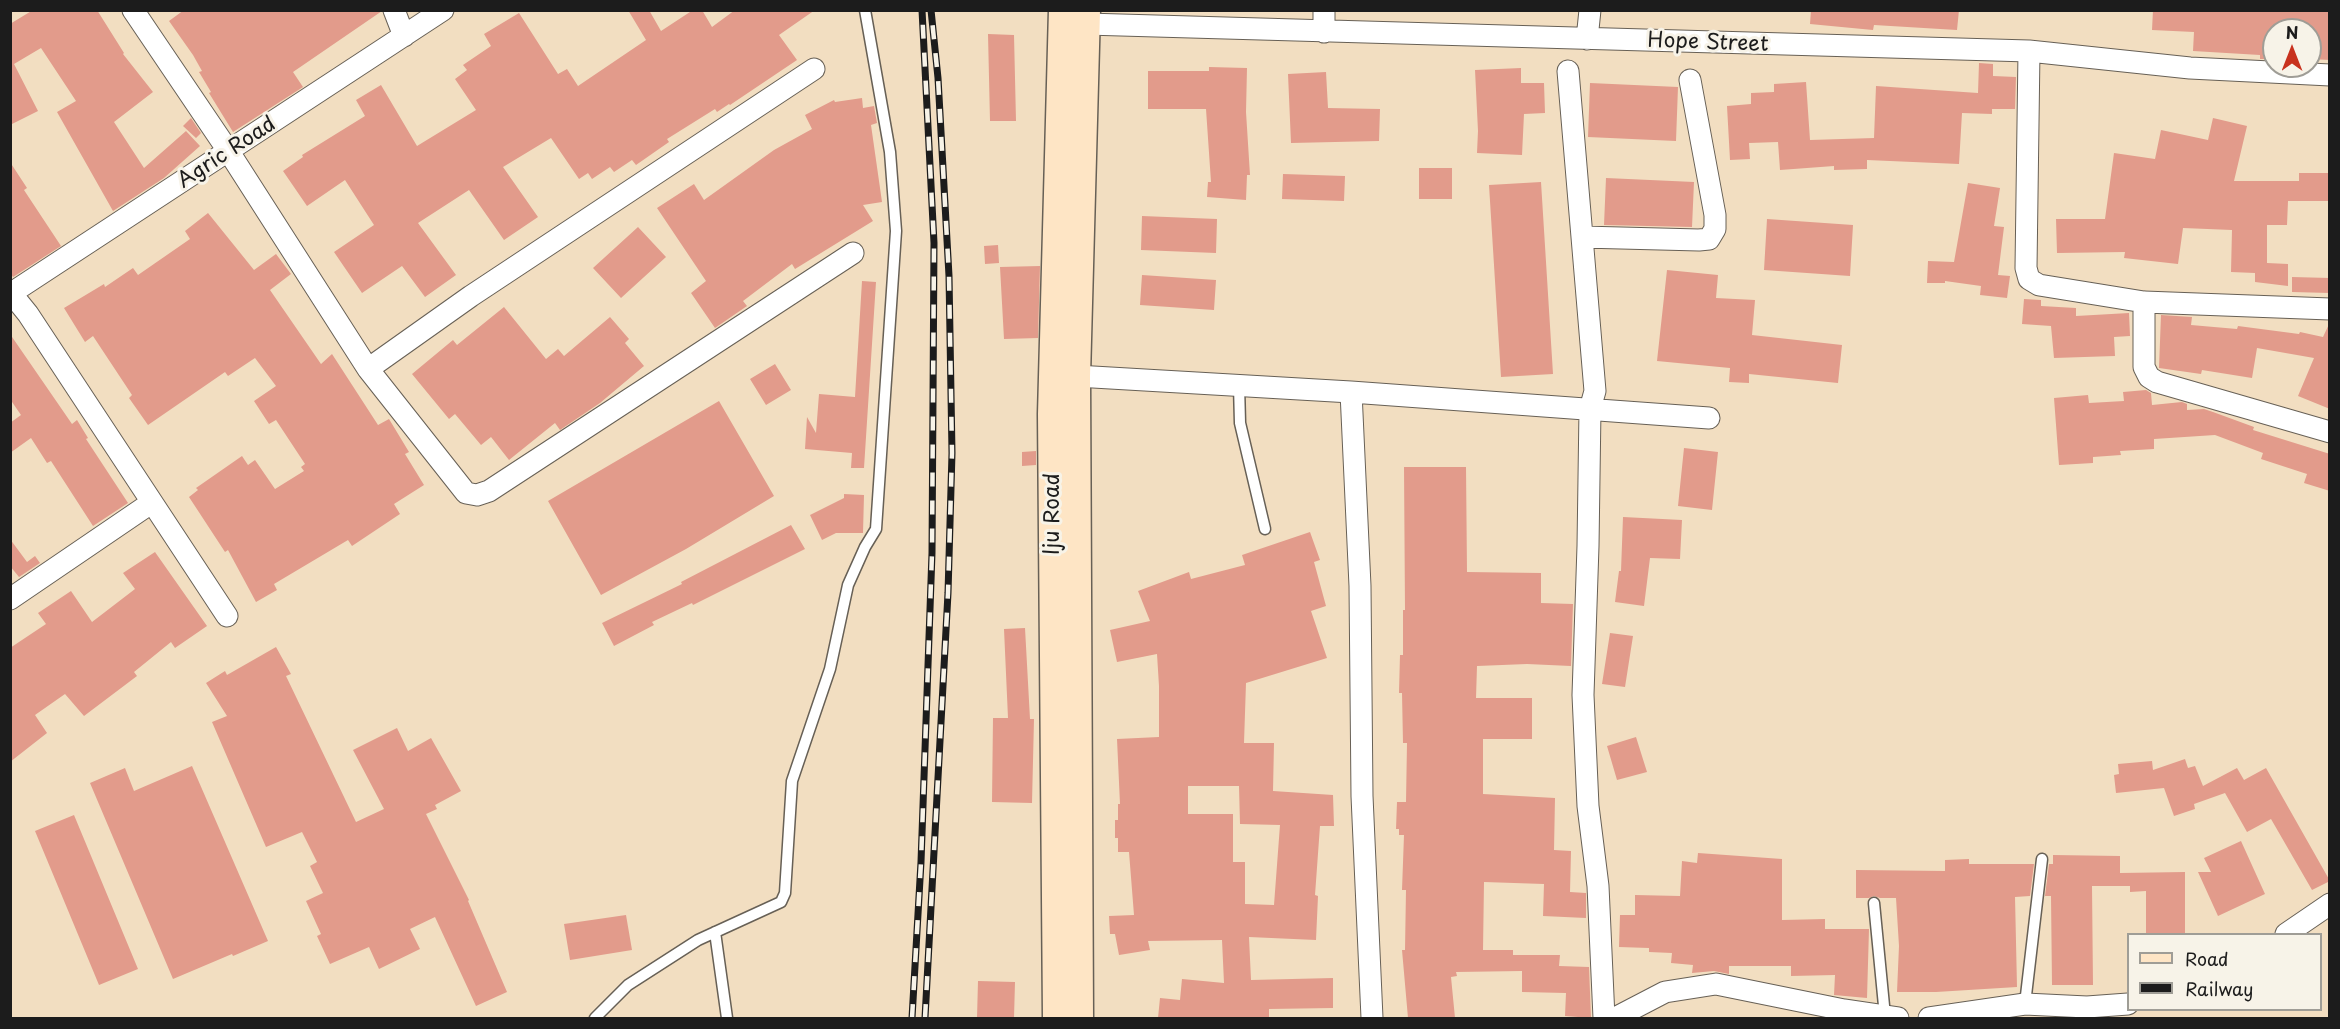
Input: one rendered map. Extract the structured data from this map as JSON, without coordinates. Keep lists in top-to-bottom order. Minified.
{"streets":{"main road":["Iju Road"],"street":["Hope Street","Agric Road"]},"crossings":[["Hope Street","Iju Road"]],"legend":["Road","Railway"],"north":"top"}
